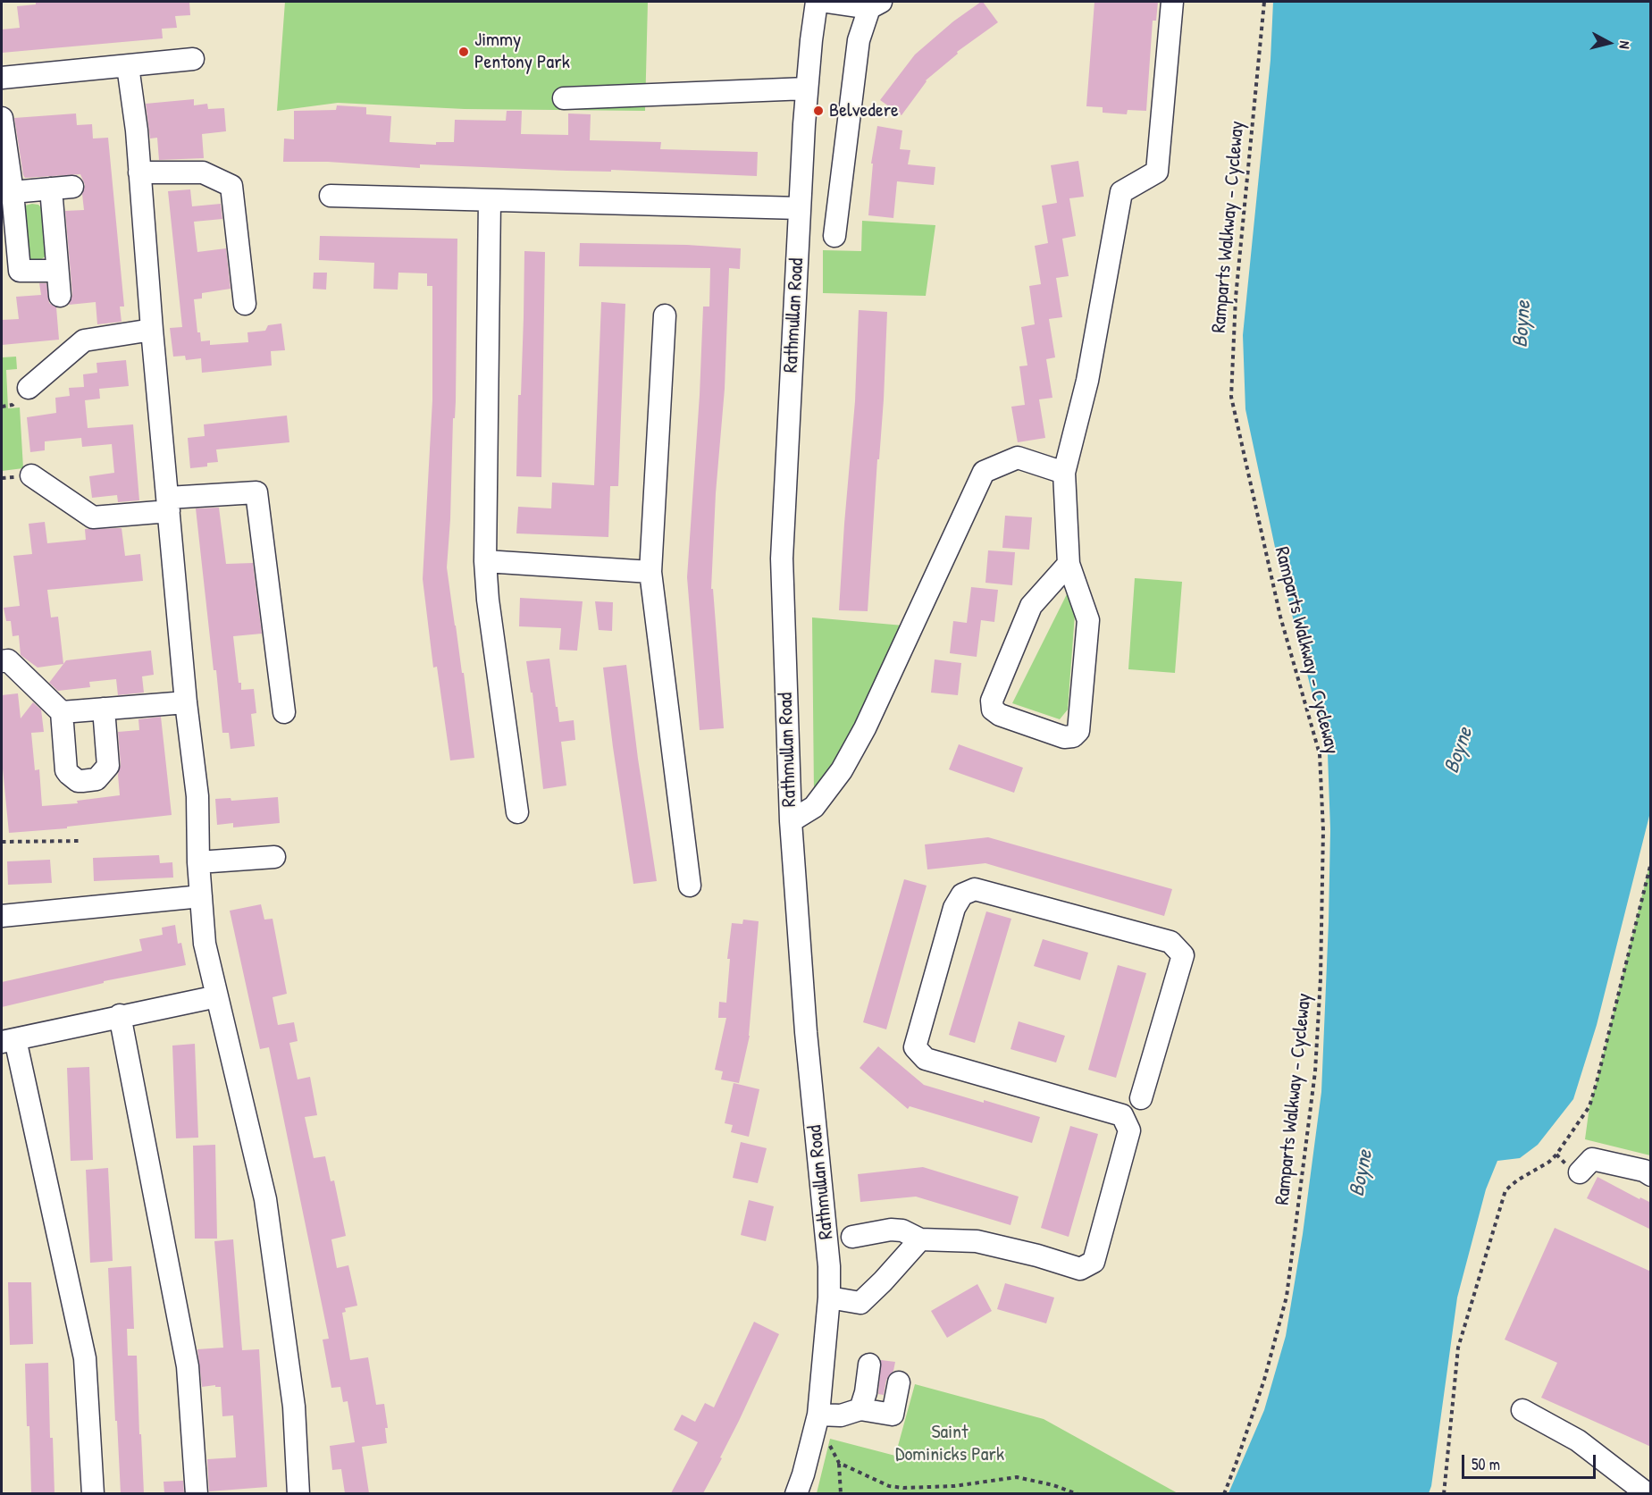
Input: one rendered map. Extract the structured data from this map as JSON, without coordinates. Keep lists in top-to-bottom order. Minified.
{"streets":{"street":["Rathmullan Road"],"path":["Ramparts Walkway - Cycleway"]},"water":["Boyne"],"parks":["Saint Dominicks Park"],"places":["Jimmy Pentony Park","Belvedere"],"scale_bar":"50 m","north":"right"}
